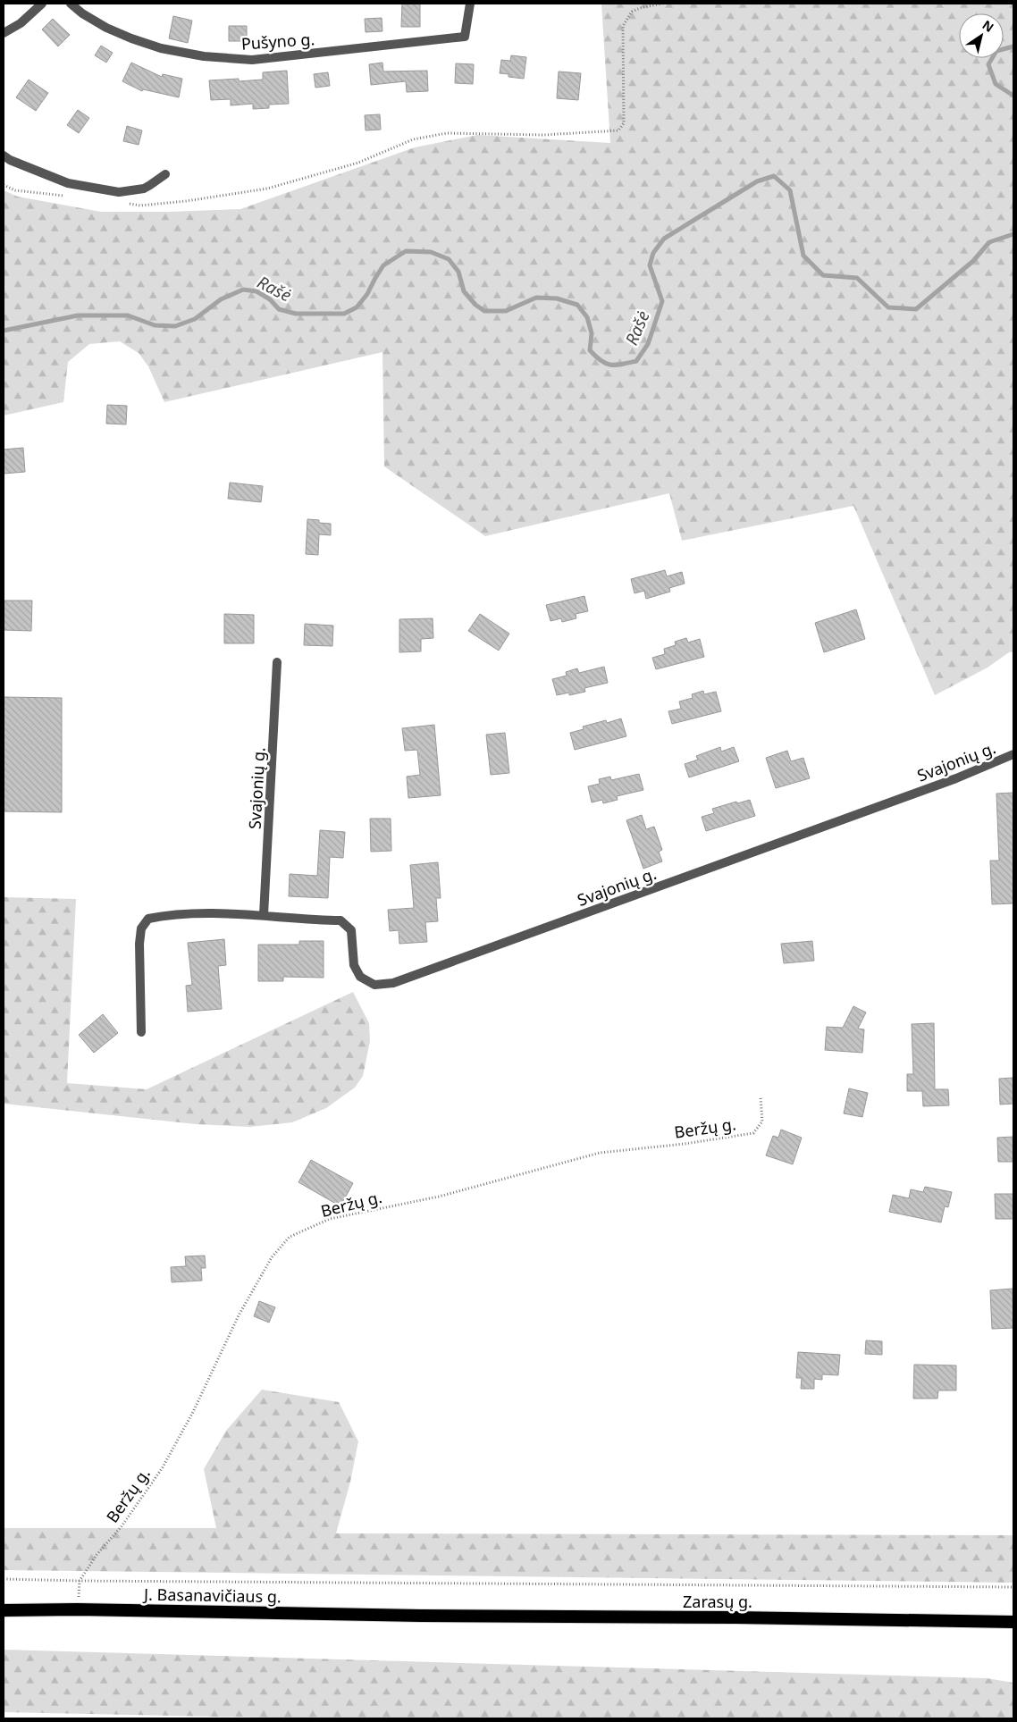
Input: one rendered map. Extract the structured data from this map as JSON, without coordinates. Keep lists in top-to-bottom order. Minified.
{"streets":{"highway":["J. Basanavičiaus g.","Zarasų g."],"street":["Pušyno g.","Svajonių g."],"path":["Beržų g."]},"crossings":[["Beržų g.","J. Basanavičiaus g."],["J. Basanavičiaus g.","Zarasų g."]],"water":["Rašė"],"north":"top right"}
